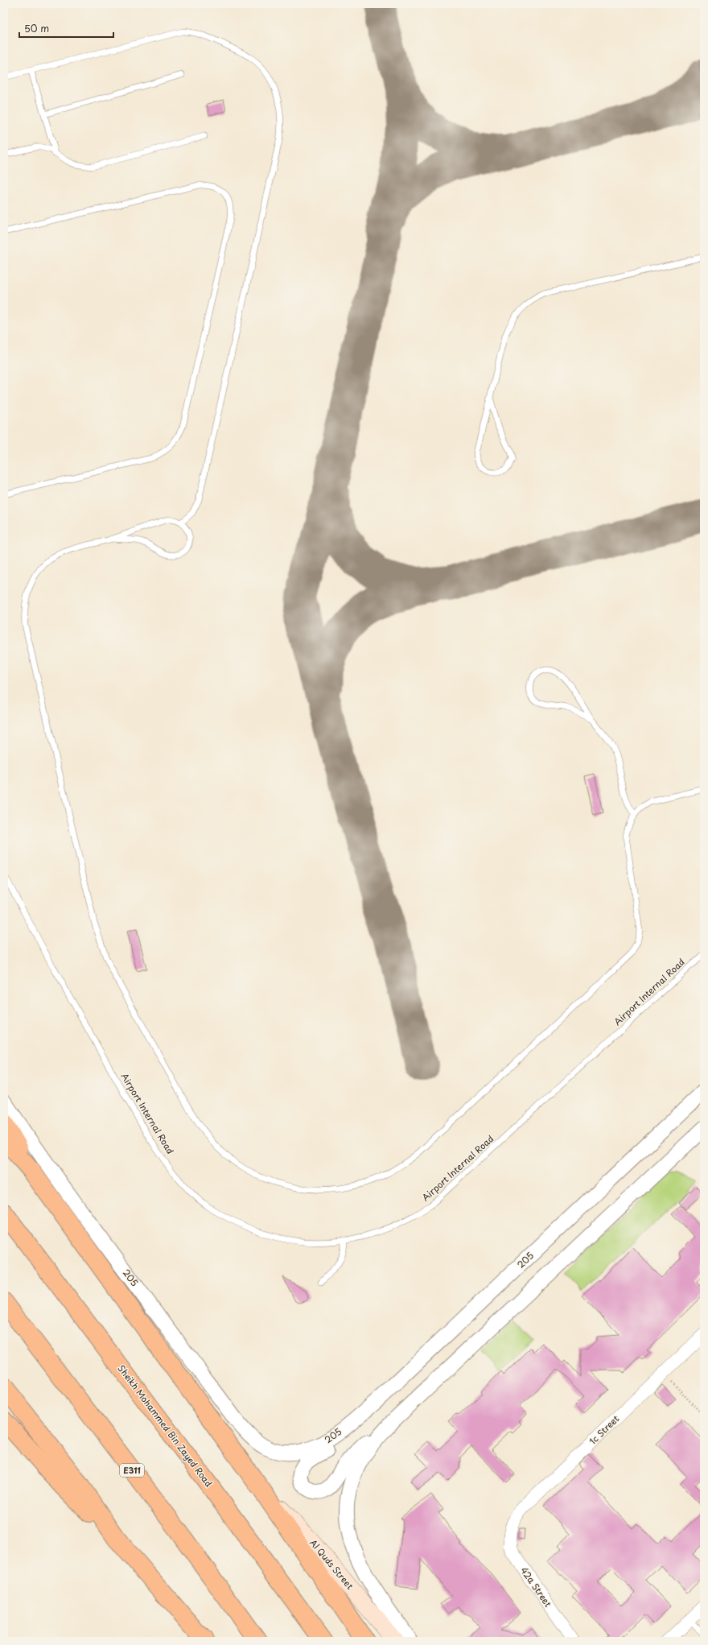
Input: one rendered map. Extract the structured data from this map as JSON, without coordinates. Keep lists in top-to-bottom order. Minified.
{"streets":{"highway":["Sheikh Mohammed Bin Zayed Road","E311"],"main road":["Al Quds Street"],"street":["205","1c Street","42a Street"],"lane":["Airport Internal Road"]},"crossings":[["1c Street","42a Street"]],"scale_bar":"50 m"}
